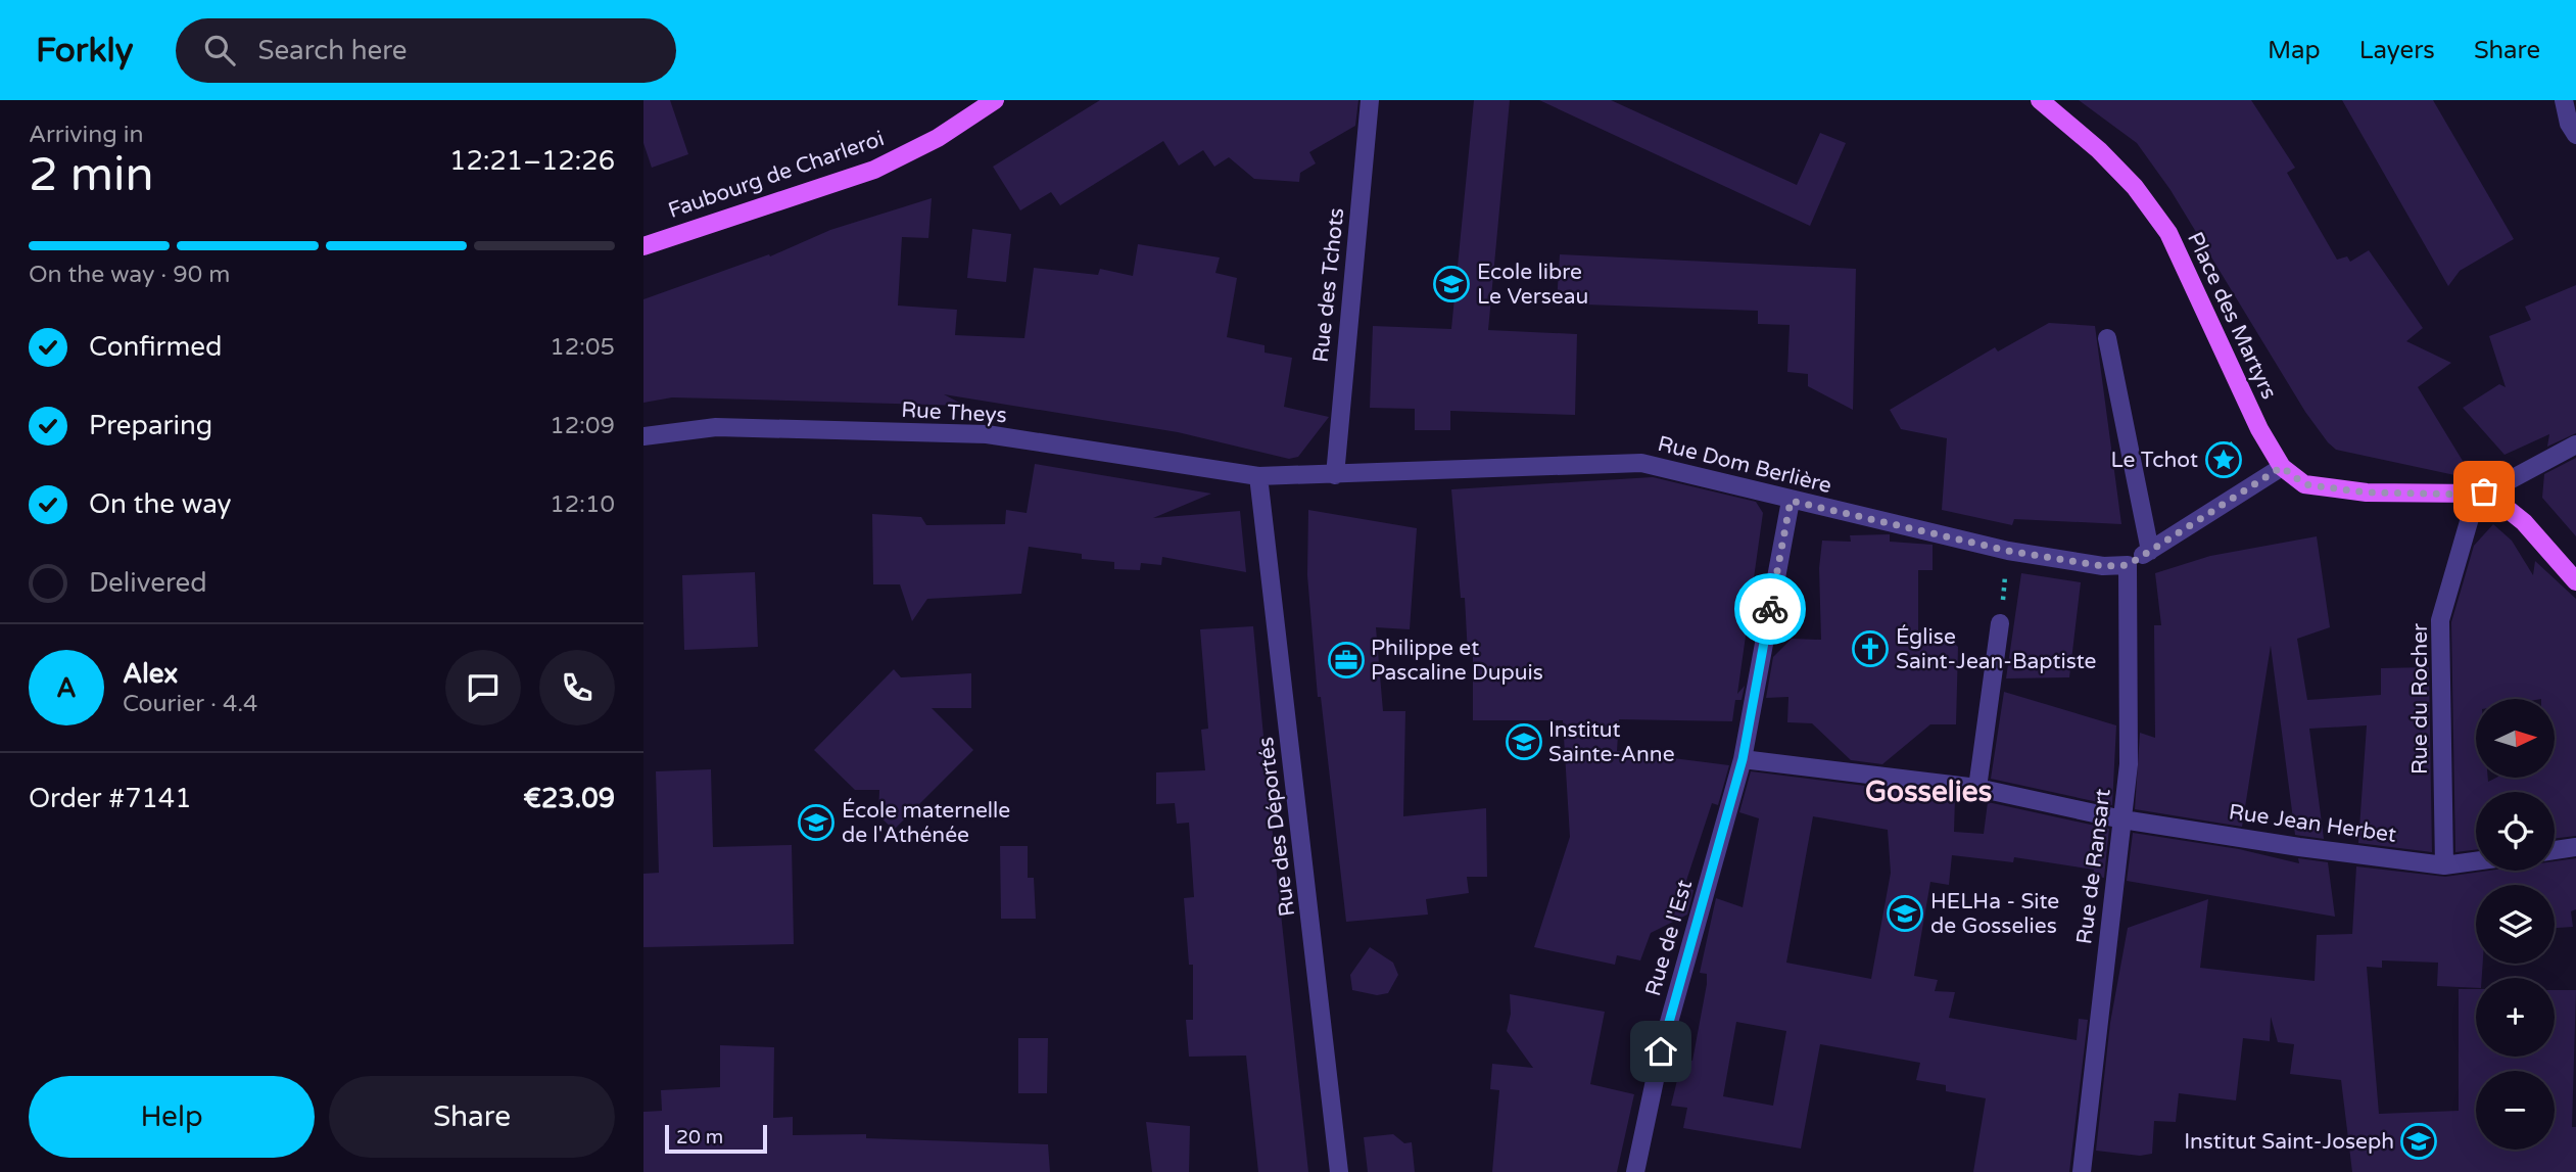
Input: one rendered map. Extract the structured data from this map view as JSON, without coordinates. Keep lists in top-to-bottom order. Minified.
{"streets":{"main road":["Faubourg de Charleroi","Place des Martyrs"],"street":["Rue des Tchots","Rue Theys","Rue Dom Berlière","Rue du Rocher","Rue Jean Herbet","Rue des Déportés","Rue de Ransart","Rue de l'Est"]},"crossings":[["Rue des Tchots","Rue Dom Berlière"],["Place des Martyrs","Rue du Rocher"],["Rue Theys","Rue Dom Berlière"],["Rue Theys","Rue des Déportés"],["Rue Dom Berlière","Rue des Déportés"],["Rue Dom Berlière","Rue de Ransart"],["Rue Dom Berlière","Rue de l'Est"],["Rue du Rocher","Rue Jean Herbet"],["Rue Jean Herbet","Rue de Ransart"],["Rue Jean Herbet","Rue de l'Est"]],"districts":["Gosselies"],"places":{"school or university":["Ecole libre Le Verseau","Institut Sainte-Anne","École maternelle de l'Athénée","HELHa - Site de Gosselies","Institut Saint-Joseph"],"place":["Le Tchot"],"church":["Église Saint-Jean-Baptiste"],"office":["Philippe et Pascaline Dupuis"]},"scale_bar":"20 m","north":"right","page":{"header":"Forkly","search":"Search here","nav":["Map","Layers","Share"],"heading":["2 min","Arriving in","12:21–12:26"],"panel":["Alex","Courier · 4.4","Order #7141","€23.09"],"bar":"On the way · 90 m","list":[["Confirmed","12:05"],["Preparing","12:09"],["On the way","12:10"],"Delivered"],"round":"A","map_buttons":["+","−"],"buttons":["Help","Share"],"scale":"20 m"}}
